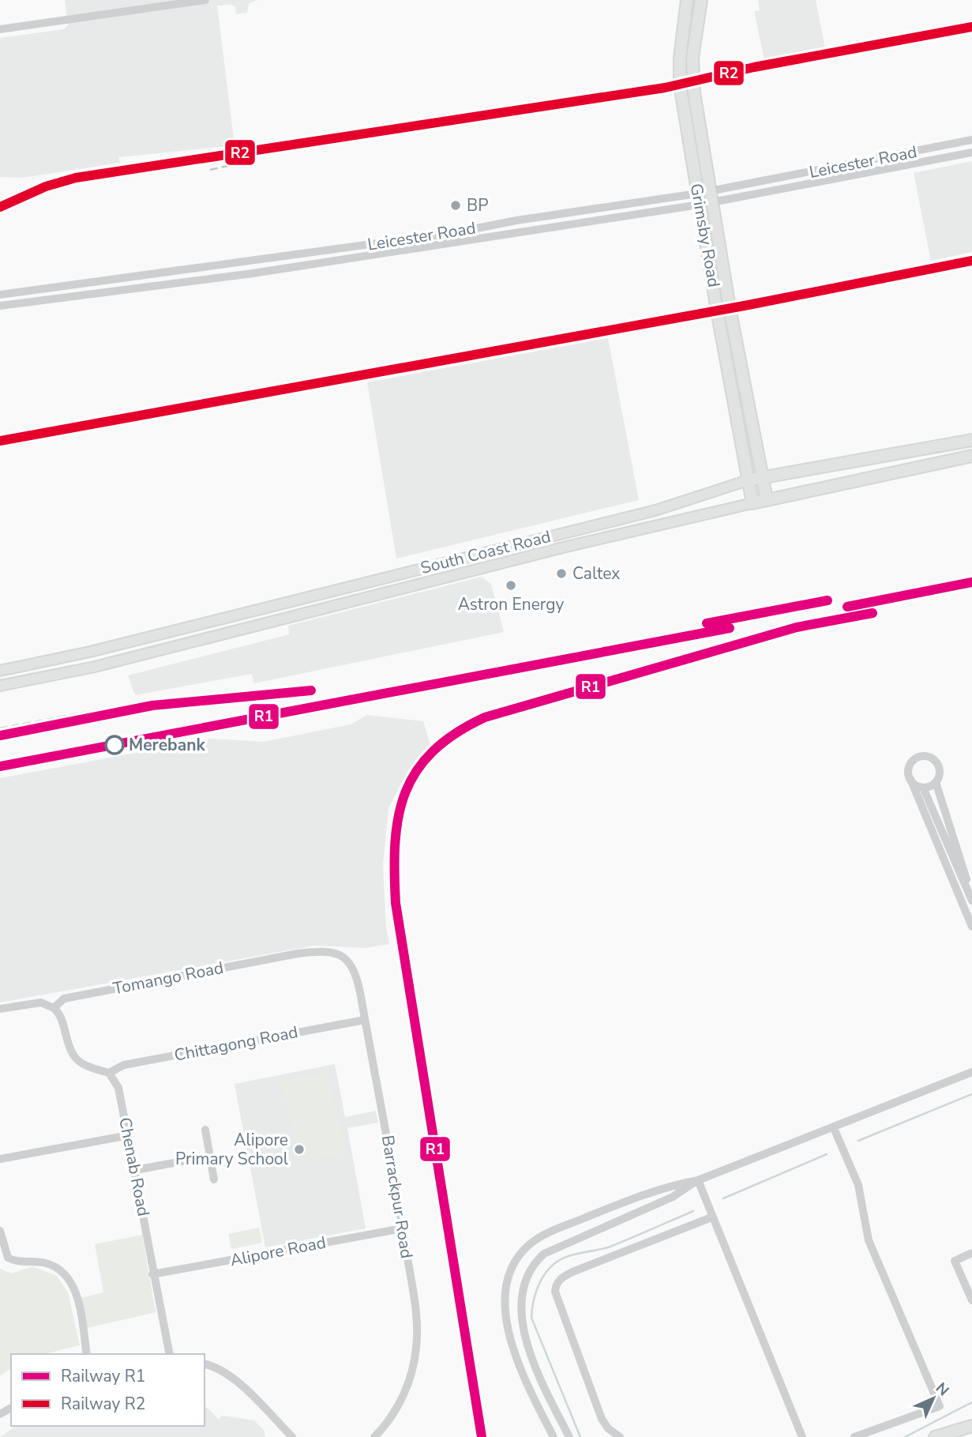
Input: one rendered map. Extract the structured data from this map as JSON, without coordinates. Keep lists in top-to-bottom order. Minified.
{"streets":{"highway":["Grimsby Road","South Coast Road"],"street":["Leicester Road","Tomango Road","Chittagong Road","Chenab Road","Barrackpur Road","Alipore Road"]},"crossings":[["Leicester Road","Grimsby Road"],["Grimsby Road","South Coast Road"],["Tomango Road","Barrackpur Road"],["Chittagong Road","Chenab Road"],["Chittagong Road","Barrackpur Road"],["Chenab Road","Alipore Road"],["Barrackpur Road","Alipore Road"]],"places":["BP","Caltex","Astron Energy","Merebank","Alipore Primary School"],"lines":["rail line R2","rail line R1"],"legend":["Railway R1","Railway R2"],"north":"top right"}
